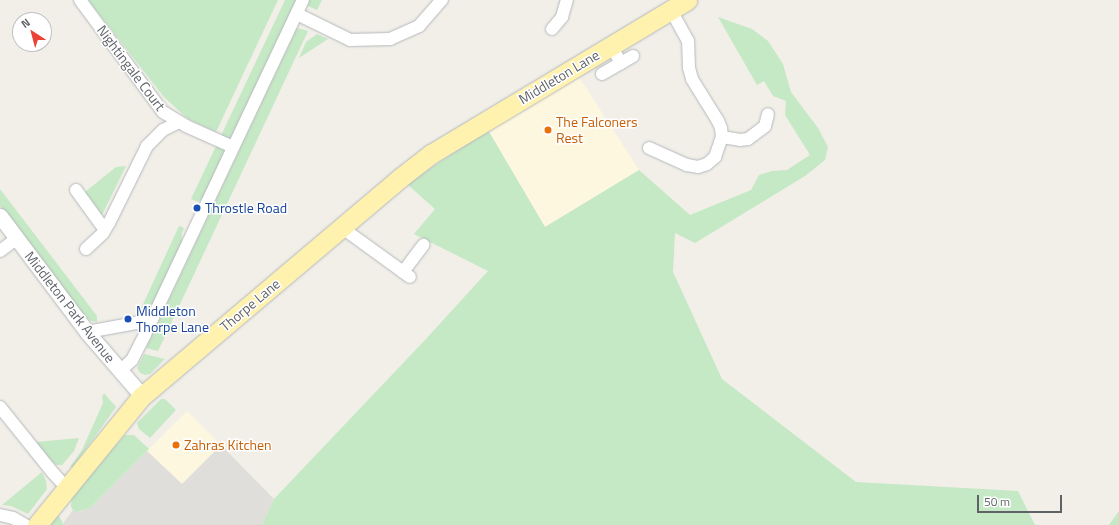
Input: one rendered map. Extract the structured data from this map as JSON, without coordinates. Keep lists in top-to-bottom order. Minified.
{"streets":{"main road":["Middleton Lane","Thorpe Lane"],"street":["Nightingale Court","Middleton Park Avenue"]},"crossings":[["Middleton Lane","Thorpe Lane"],["Thorpe Lane","Middleton Park Avenue"]],"places":["The Falconers Rest","Throstle Road","Middleton Thorpe Lane","Zahras Kitchen"],"scale_bar":"50 m","north":"top left"}
